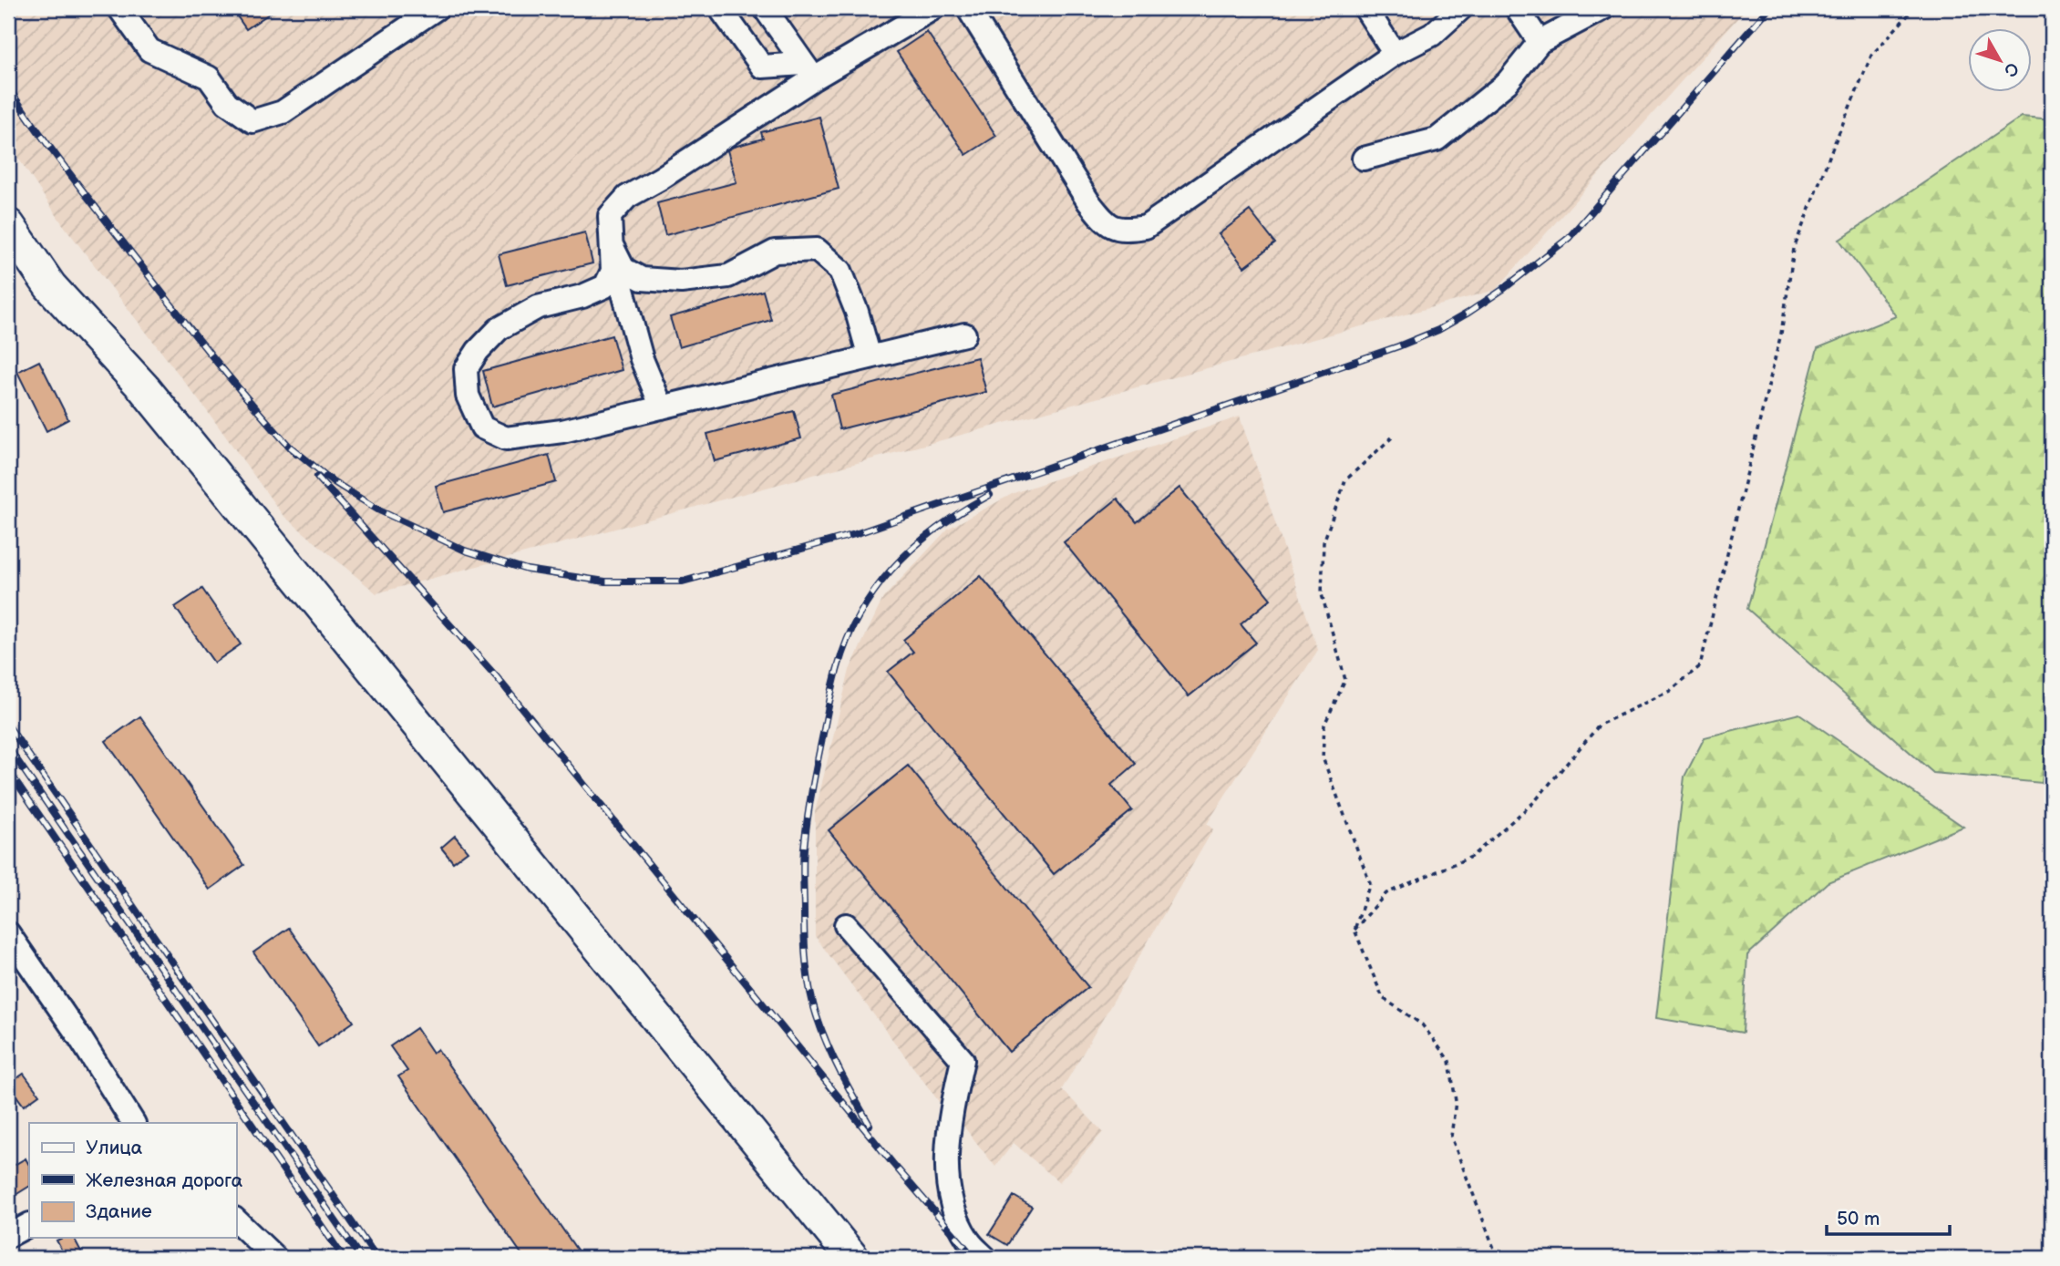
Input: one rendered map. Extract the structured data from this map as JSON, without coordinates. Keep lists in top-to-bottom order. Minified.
{"legend":["Улица","Железная дорога","Здание"],"scale_bar":"50 m","north":"bottom right"}
